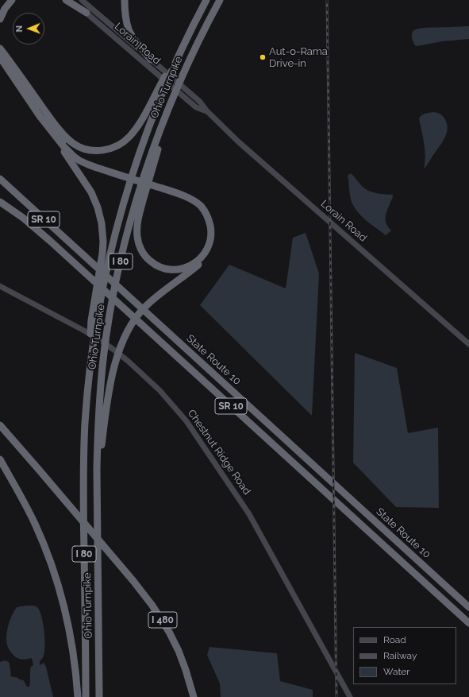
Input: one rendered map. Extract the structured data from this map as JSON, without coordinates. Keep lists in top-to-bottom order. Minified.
{"streets":{"highway":["Ohio Turnpike","SR 10","I 80","State Route 10","I 480"],"street":["Lorain Road","Chestnut Ridge Road"]},"places":["Aut-o-Rama Drive-in"],"legend":["Road","Railway","Water"],"north":"left"}
